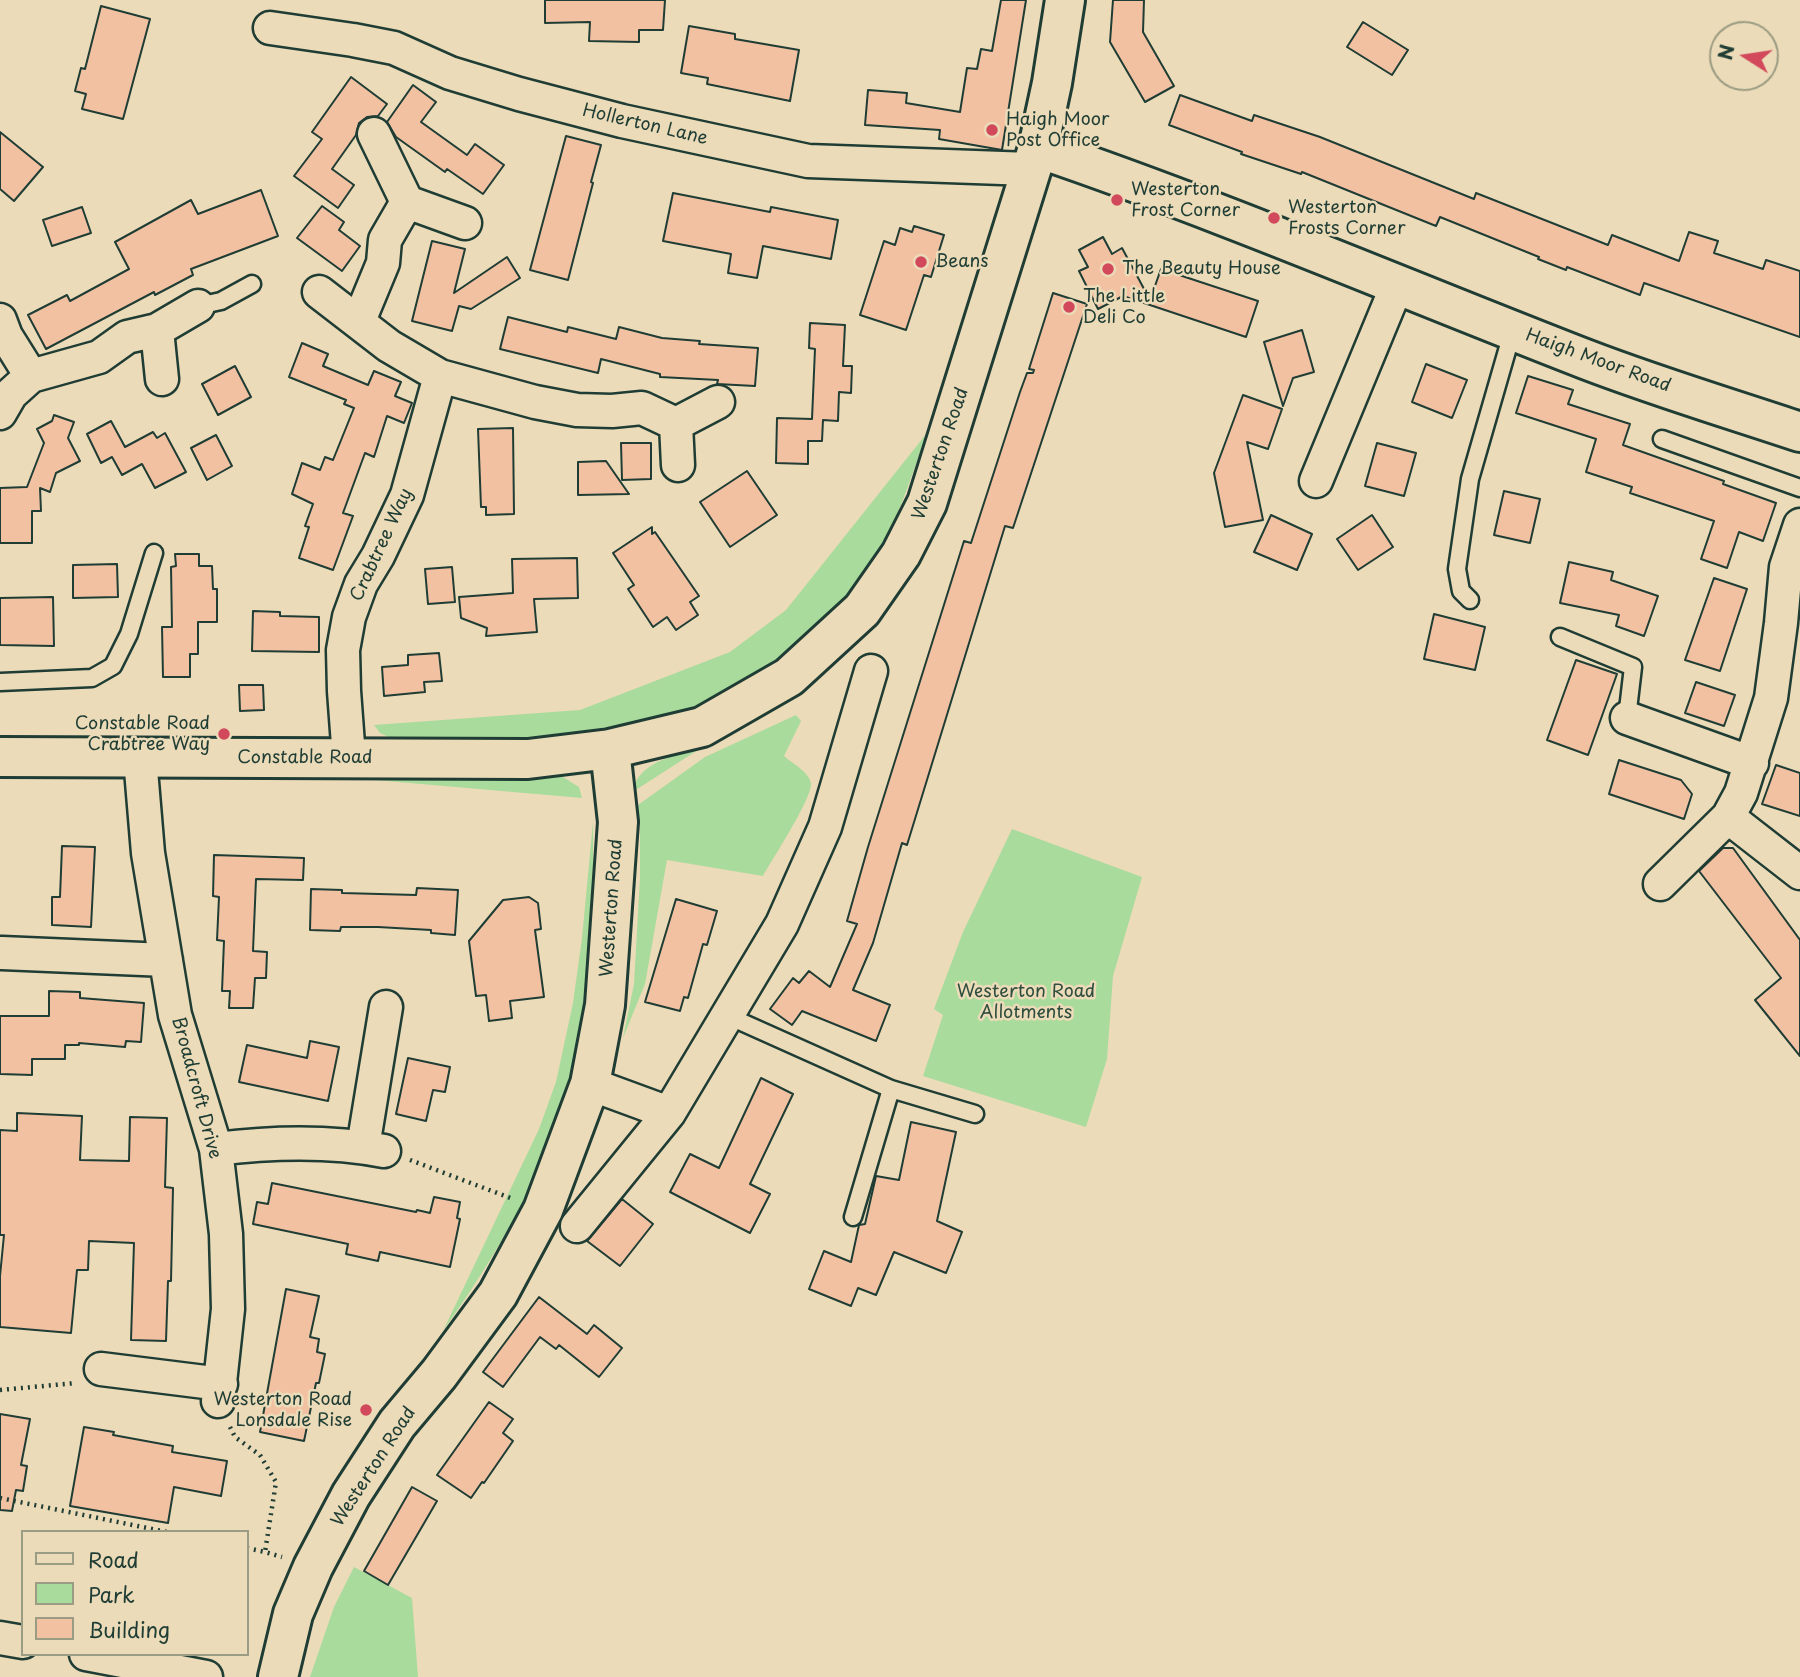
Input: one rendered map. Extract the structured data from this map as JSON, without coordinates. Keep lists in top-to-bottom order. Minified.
{"streets":{"street":["Hollerton Lane","Haigh Moor Road","Westerton Road","Crabtree Way","Constable Road","Broadcroft Drive"]},"crossings":[["Hollerton Lane","Haigh Moor Road"],["Hollerton Lane","Westerton Road"],["Haigh Moor Road","Westerton Road"],["Westerton Road","Constable Road"],["Crabtree Way","Constable Road"],["Constable Road","Broadcroft Drive"]],"parks":["Westerton Road Allotments"],"places":["Haigh Moor Post Office","Westerton Frost Corner","Westerton Frosts Corner","Beans","The Beauty House","The Little Deli Co","Constable Road Crabtree Way","Westerton Road Lonsdale Rise"],"legend":["Road","Park","Building"],"north":"left"}
